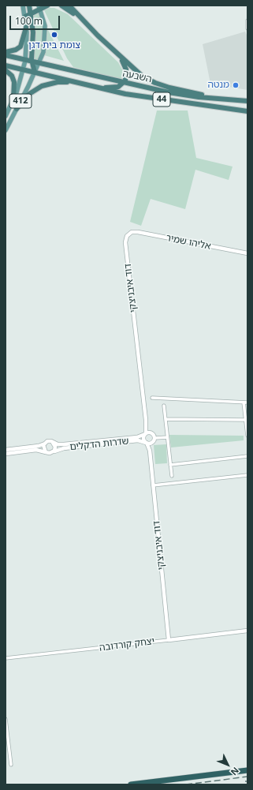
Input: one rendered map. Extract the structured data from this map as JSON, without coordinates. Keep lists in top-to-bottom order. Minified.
{"streets":{"highway":["השבעה","44"],"main road":["412"],"street":["אליהו שמיר","דוד איבניצקי","שדרות הדקלים","יצחק קורדובה"]},"crossings":[["השבעה","44"],["השבעה","412"],["44","412"],["אליהו שמיר","דוד איבניצקי"],["דוד איבניצקי","שדרות הדקלים"],["דוד איבניצקי","יצחק קורדובה"]],"places":["צומת בית דגן","מנטה"],"scale_bar":"100 m","north":"bottom right"}
